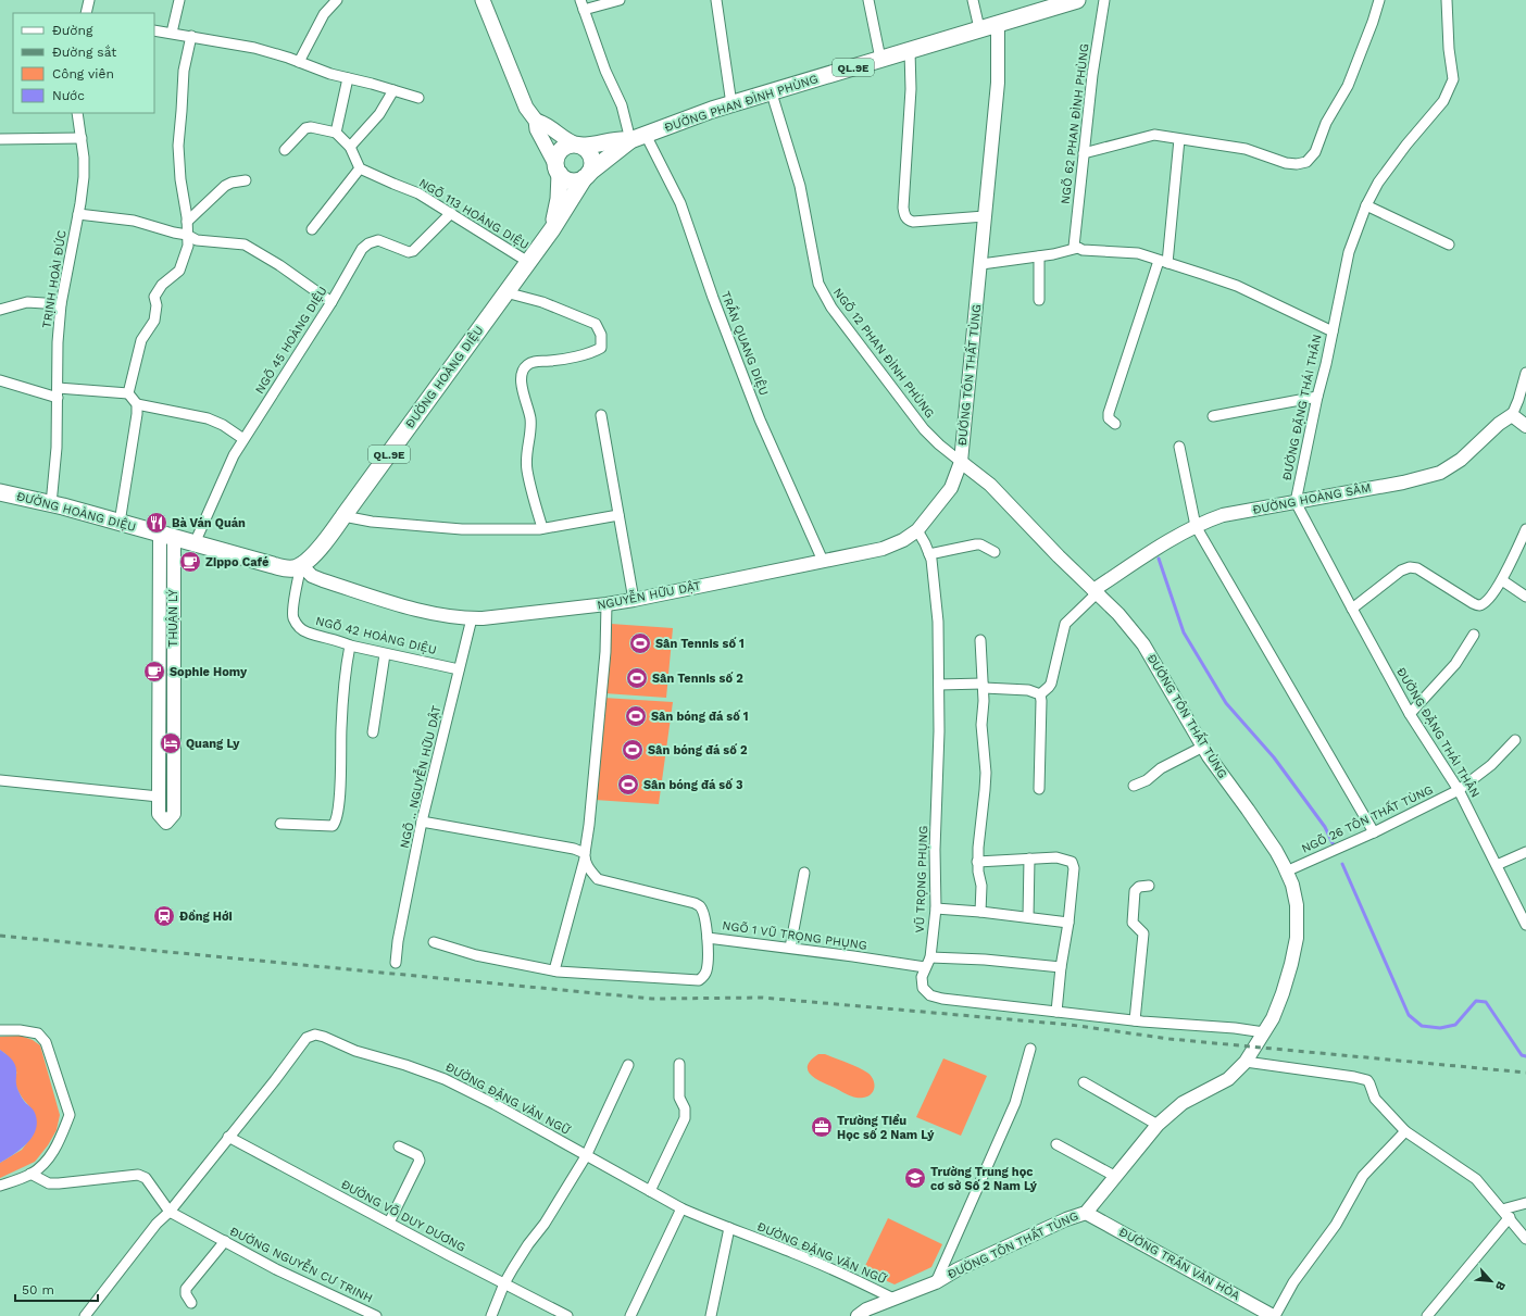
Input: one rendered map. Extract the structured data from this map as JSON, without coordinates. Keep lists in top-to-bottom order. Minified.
{"streets":{"main road":["QL.9E","ĐƯỜNG PHAN ĐÌNH PHÙNG","ĐƯỜNG HOÀNG DIỆU"],"street":["NGÕ 62 PHAN ĐÌNH PHÙNG","NGÕ 113 HOÀNG DIỆU","TRỊNH HOÀI ĐỨC","NGÕ 45 HOÀNG DIỆU","TRẦN QUANG DIỆU","NGÕ 12 PHAN ĐÌNH PHÙNG","ĐƯỜNG TÔN THẤT TÙNG","ĐƯỜNG ĐẶNG THÁI THÂN","ĐƯỜNG HOÀNG SÂM","NGUYỄN HỮU DẬT","THUẬN LÝ","NGÕ 42 HOÀNG DIỆU","NGÕ .. NGUYỄN HỮU DẬT","NGÕ 26 TÔN THẤT TÙNG","VŨ TRỌNG PHỤNG","NGÕ 1 VŨ TRỌNG PHỤNG","ĐƯỜNG ĐẶNG VĂN NGỮ","ĐƯỜNG VÕ DUY DƯƠNG","ĐƯỜNG TRẦN VĂN HÒA","ĐƯỜNG NGUYỄN CƯ TRINH"]},"crossings":[["ĐƯỜNG PHAN ĐÌNH PHÙNG","TRẦN QUANG DIỆU"],["ĐƯỜNG PHAN ĐÌNH PHÙNG","NGÕ 12 PHAN ĐÌNH PHÙNG"],["ĐƯỜNG PHAN ĐÌNH PHÙNG","ĐƯỜNG TÔN THẤT TÙNG"],["ĐƯỜNG PHAN ĐÌNH PHÙNG","ĐƯỜNG HOÀNG DIỆU"],["NGÕ 113 HOÀNG DIỆU","NGÕ 45 HOÀNG DIỆU"],["NGÕ 113 HOÀNG DIỆU","ĐƯỜNG HOÀNG DIỆU"],["TRỊNH HOÀI ĐỨC","ĐƯỜNG HOÀNG DIỆU"],["NGÕ 45 HOÀNG DIỆU","ĐƯỜNG HOÀNG DIỆU"],["TRẦN QUANG DIỆU","NGUYỄN HỮU DẬT"],["NGÕ 12 PHAN ĐÌNH PHÙNG","ĐƯỜNG TÔN THẤT TÙNG"],["NGÕ 12 PHAN ĐÌNH PHÙNG","NGUYỄN HỮU DẬT"],["ĐƯỜNG TÔN THẤT TÙNG","ĐƯỜNG HOÀNG SÂM"],["ĐƯỜNG TÔN THẤT TÙNG","NGUYỄN HỮU DẬT"],["ĐƯỜNG TÔN THẤT TÙNG","NGÕ 26 TÔN THẤT TÙNG"],["ĐƯỜNG TÔN THẤT TÙNG","VŨ TRỌNG PHỤNG"],["ĐƯỜNG TÔN THẤT TÙNG","ĐƯỜNG ĐẶNG VĂN NGỮ"],["ĐƯỜNG TÔN THẤT TÙNG","ĐƯỜNG TRẦN VĂN HÒA"],["ĐƯỜNG HOÀNG DIỆU","NGUYỄN HỮU DẬT"],["ĐƯỜNG HOÀNG DIỆU","THUẬN LÝ"],["ĐƯỜNG HOÀNG DIỆU","NGÕ 42 HOÀNG DIỆU"],["ĐƯỜNG ĐẶNG THÁI THÂN","ĐƯỜNG HOÀNG SÂM"],["ĐƯỜNG ĐẶNG THÁI THÂN","NGÕ 26 TÔN THẤT TÙNG"],["NGUYỄN HỮU DẬT","NGÕ 42 HOÀNG DIỆU"],["NGUYỄN HỮU DẬT","NGÕ .. NGUYỄN HỮU DẬT"],["NGUYỄN HỮU DẬT","VŨ TRỌNG PHỤNG"],["NGÕ 42 HOÀNG DIỆU","NGÕ .. NGUYỄN HỮU DẬT"],["VŨ TRỌNG PHỤNG","NGÕ 1 VŨ TRỌNG PHỤNG"],["ĐƯỜNG ĐẶNG VĂN NGỮ","ĐƯỜNG VÕ DUY DƯƠNG"],["ĐƯỜNG ĐẶNG VĂN NGỮ","ĐƯỜNG NGUYỄN CƯ TRINH"]],"places":{"restaurant":["Bà Ván Quán"],"cafe":["Zippo Café","Sophie Homy"],"sports":["Sân Tennis số 1","Sân Tennis số 2","Sân bóng đá số 1","Sân bóng đá số 2","Sân bóng đá số 3"],"hotel":["Quang Ly"],"station":["Đồng Hới"],"office":["Trường Tiểu Học số 2 Nam Lý"],"school or university":["Trường Trung học cơ sở Số 2 Nam Lý"]},"legend":["Đường","Đường sắt","Công viên","Nước"],"scale_bar":"50 m","north":"bottom right"}
